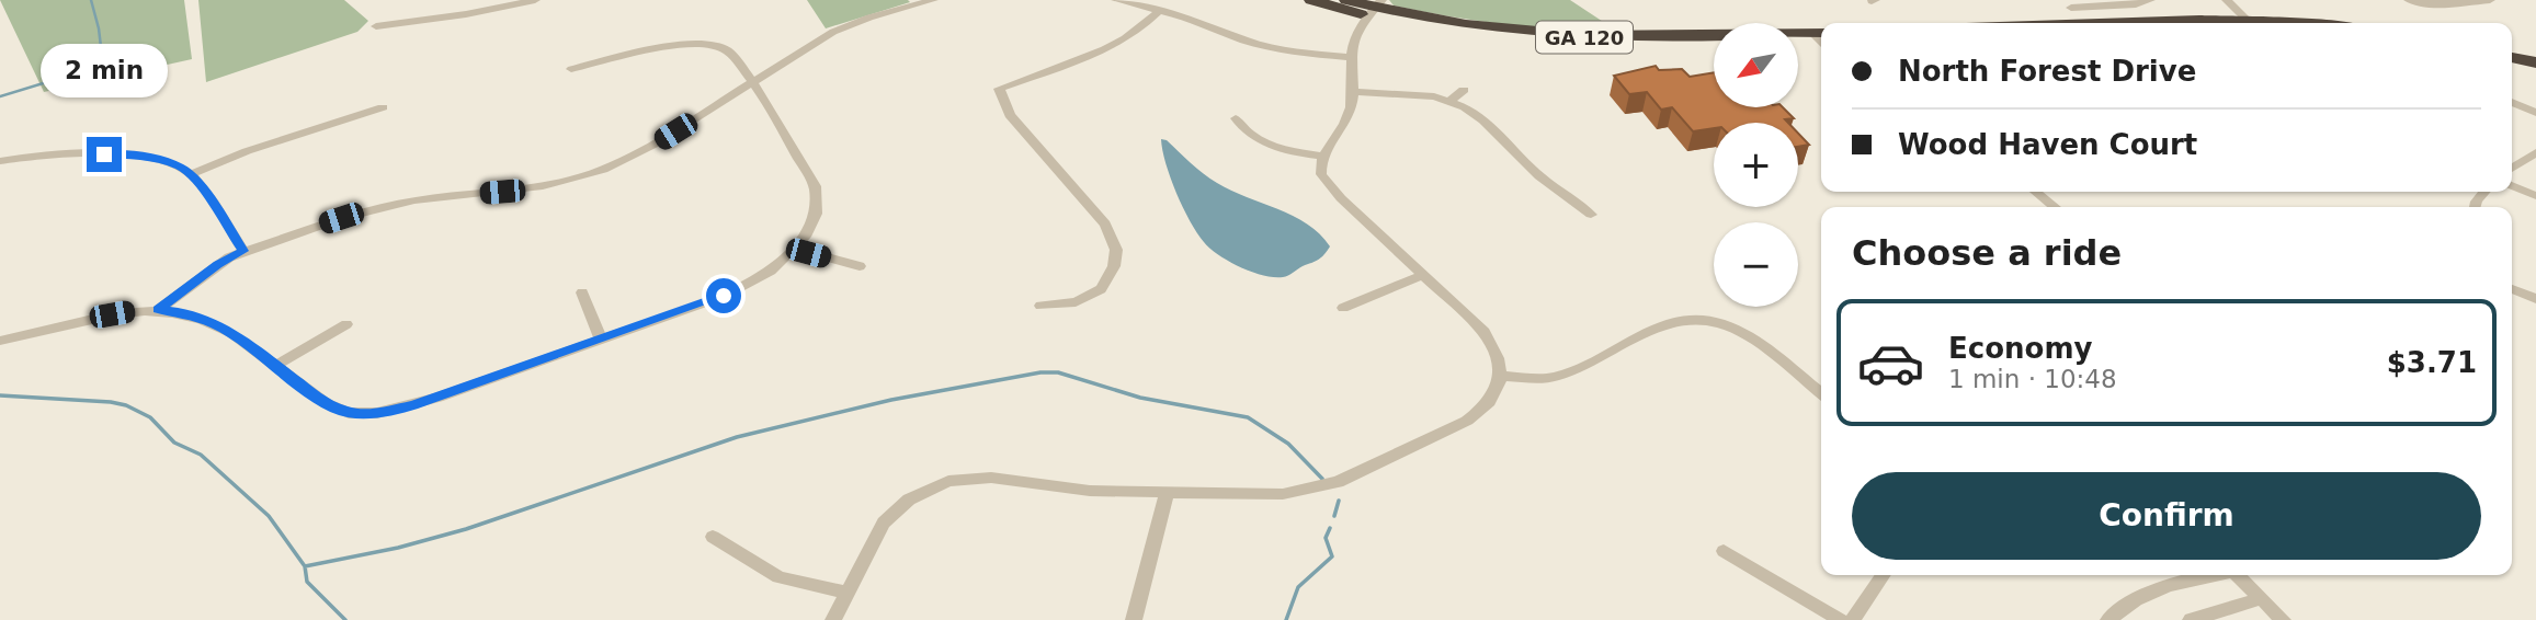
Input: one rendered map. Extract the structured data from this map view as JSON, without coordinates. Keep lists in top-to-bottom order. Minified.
{"streets":{"highway":["GA 120"]},"north":"bottom left","page":{"map_buttons":["+","−"],"banner":["North Forest Drive","Wood Haven Court"],"bubble":"2 min","heading":"Choose a ride","list":[{"name":"Economy","note":"1 min · 10:48","value":"$3.71"}],"buttons":"Confirm"}}
